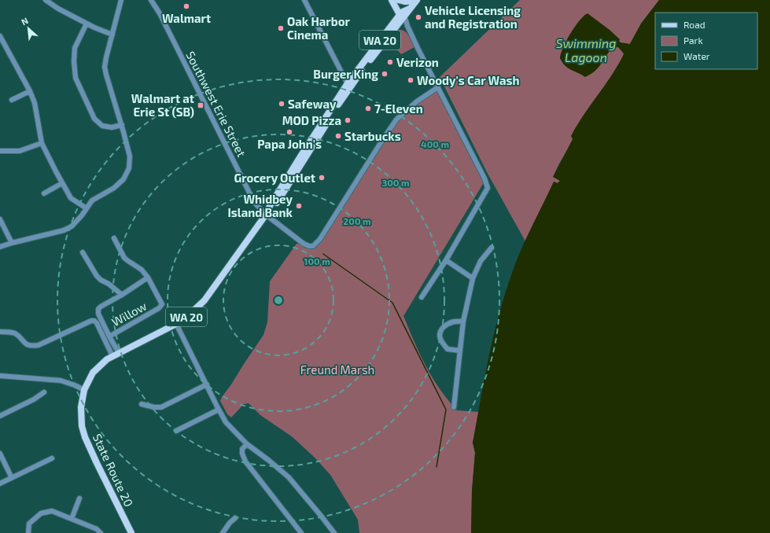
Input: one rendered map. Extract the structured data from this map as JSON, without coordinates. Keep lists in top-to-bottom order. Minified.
{"streets":{"main road":["WA 20","State Route 20"],"street":["Southwest Erie Street","Willow"]},"crossings":[["WA 20","State Route 20"],["Southwest Erie Street","State Route 20"]],"water":["Swimming Lagoon"],"parks":["Freund Marsh"],"places":{"other":["Walmart","Vehicle Licensing and Registration","Oak Harbor Cinema","Verizon","Burger King","Woody's Car Wash","Safeway","7-Eleven","MOD Pizza","Papa John's","Starbucks","Grocery Outlet","Whidbey Island Bank"],"transit":["Walmart at Erie St (SB)"]},"legend":["Road","Park","Water"],"north":"top left","rings":["400 m","300 m","200 m","100 m"]}
